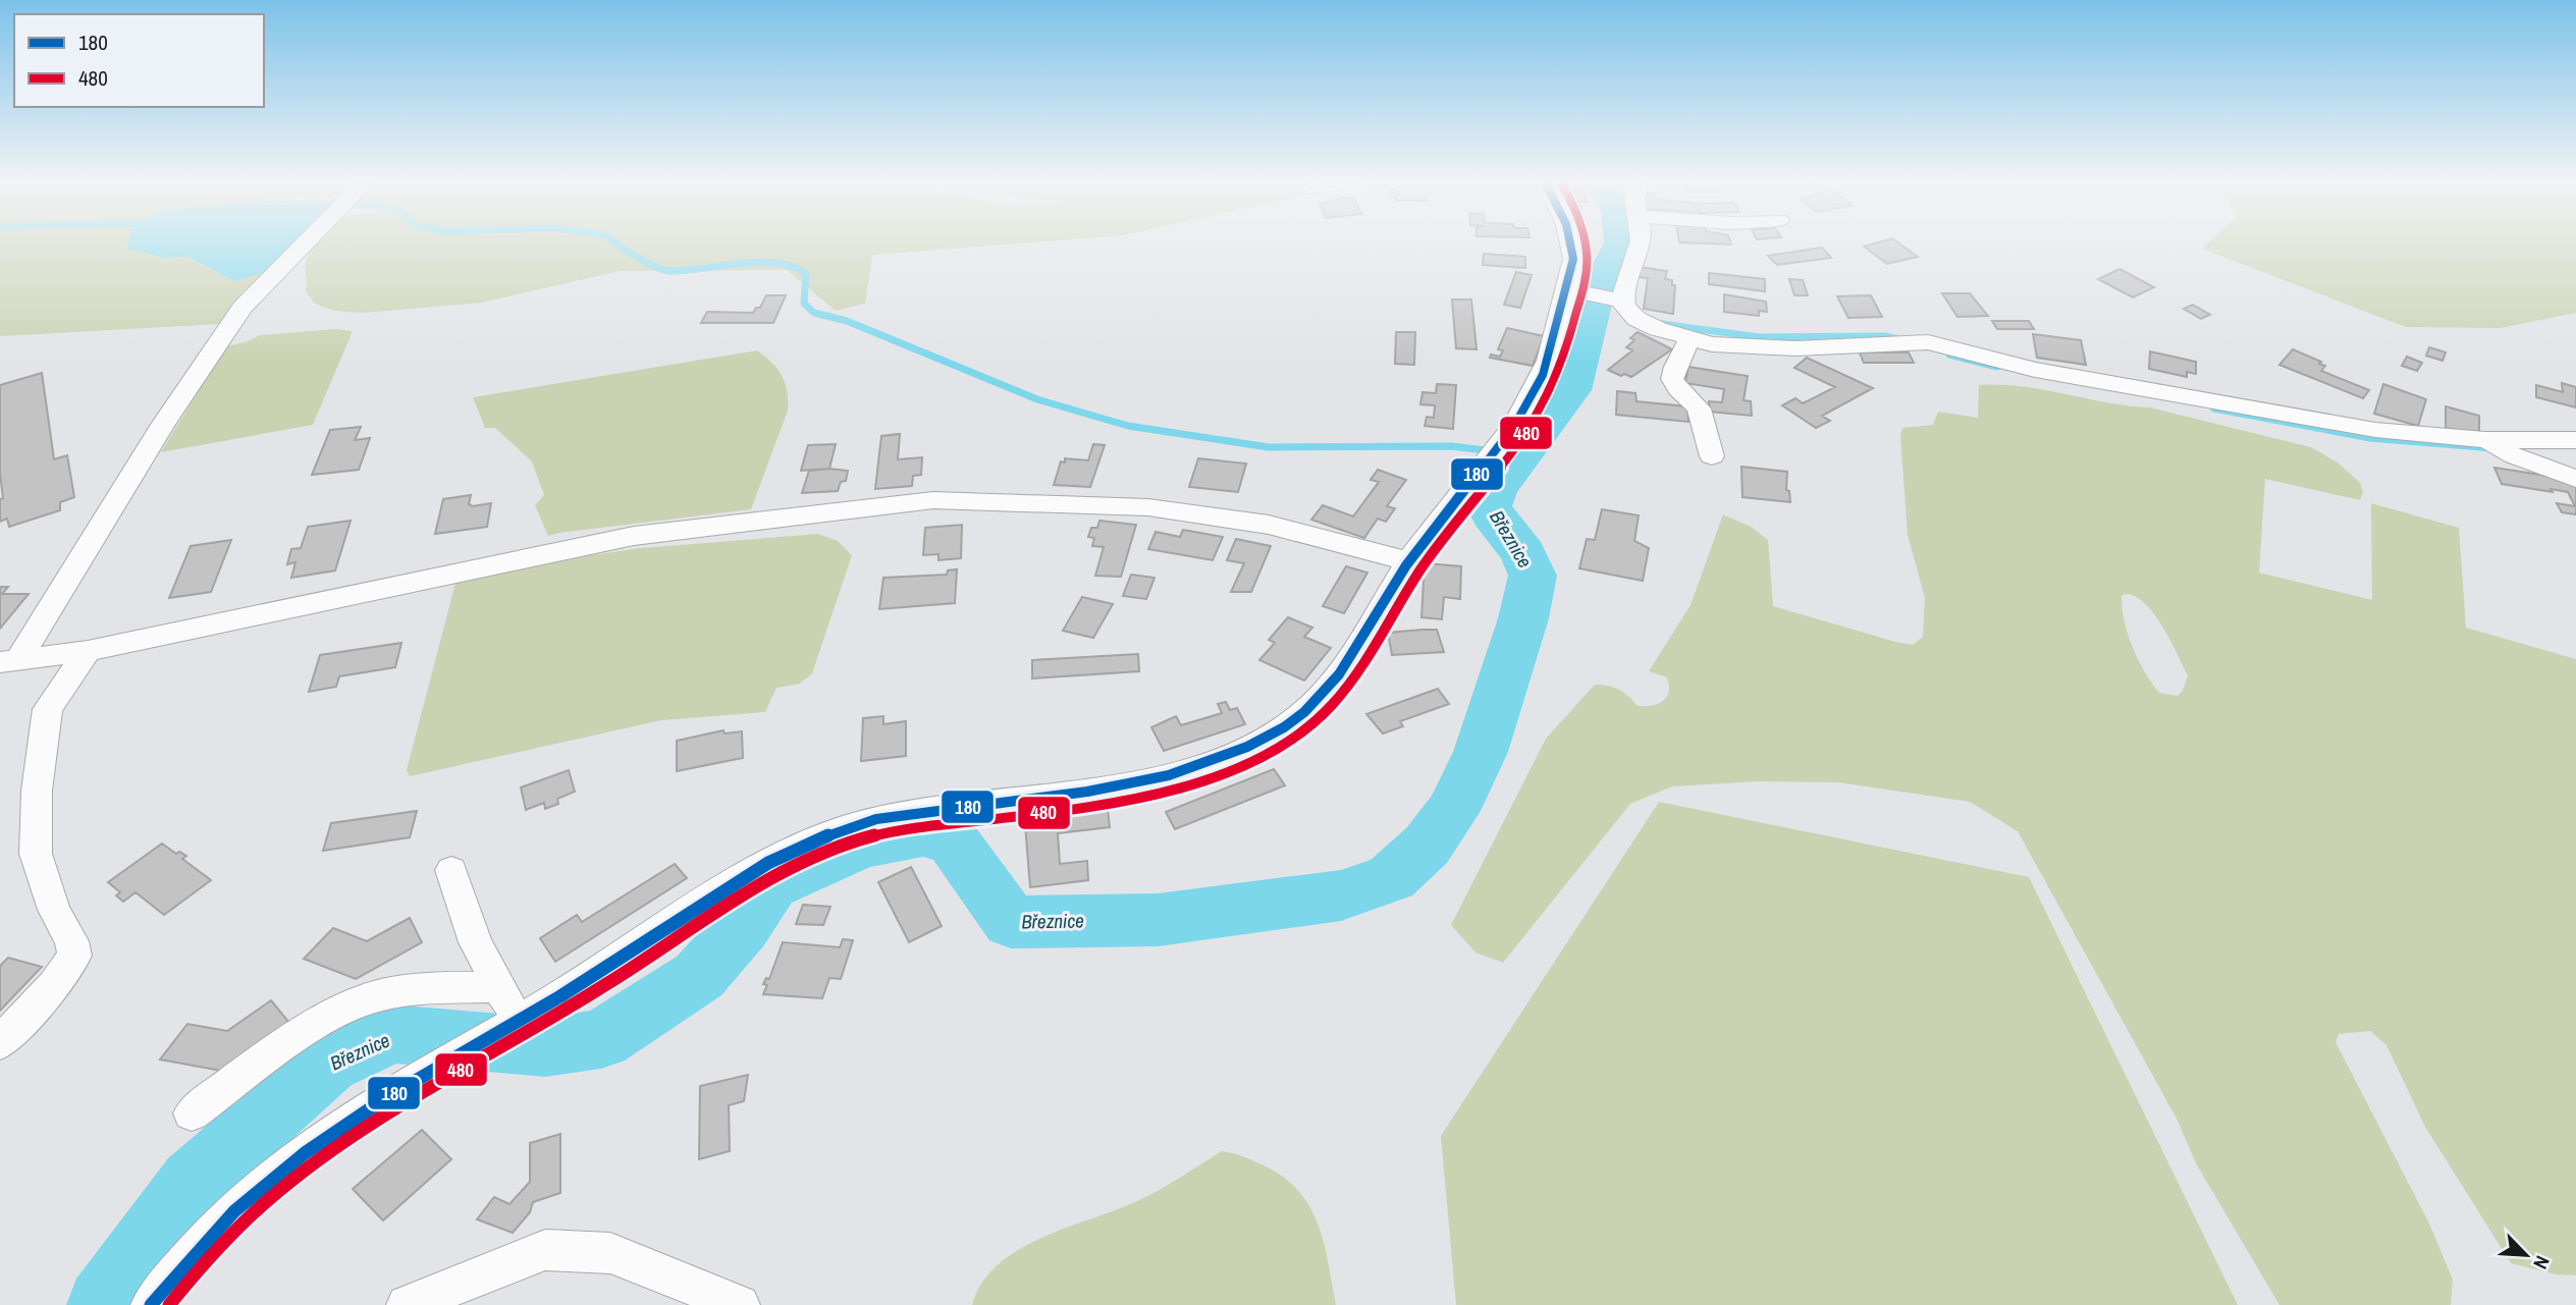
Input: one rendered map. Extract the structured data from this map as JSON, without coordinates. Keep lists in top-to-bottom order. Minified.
{"water":["Březnice"],"lines":["transit line 180","transit line 480"],"legend":["180","480"],"north":"bottom right"}
